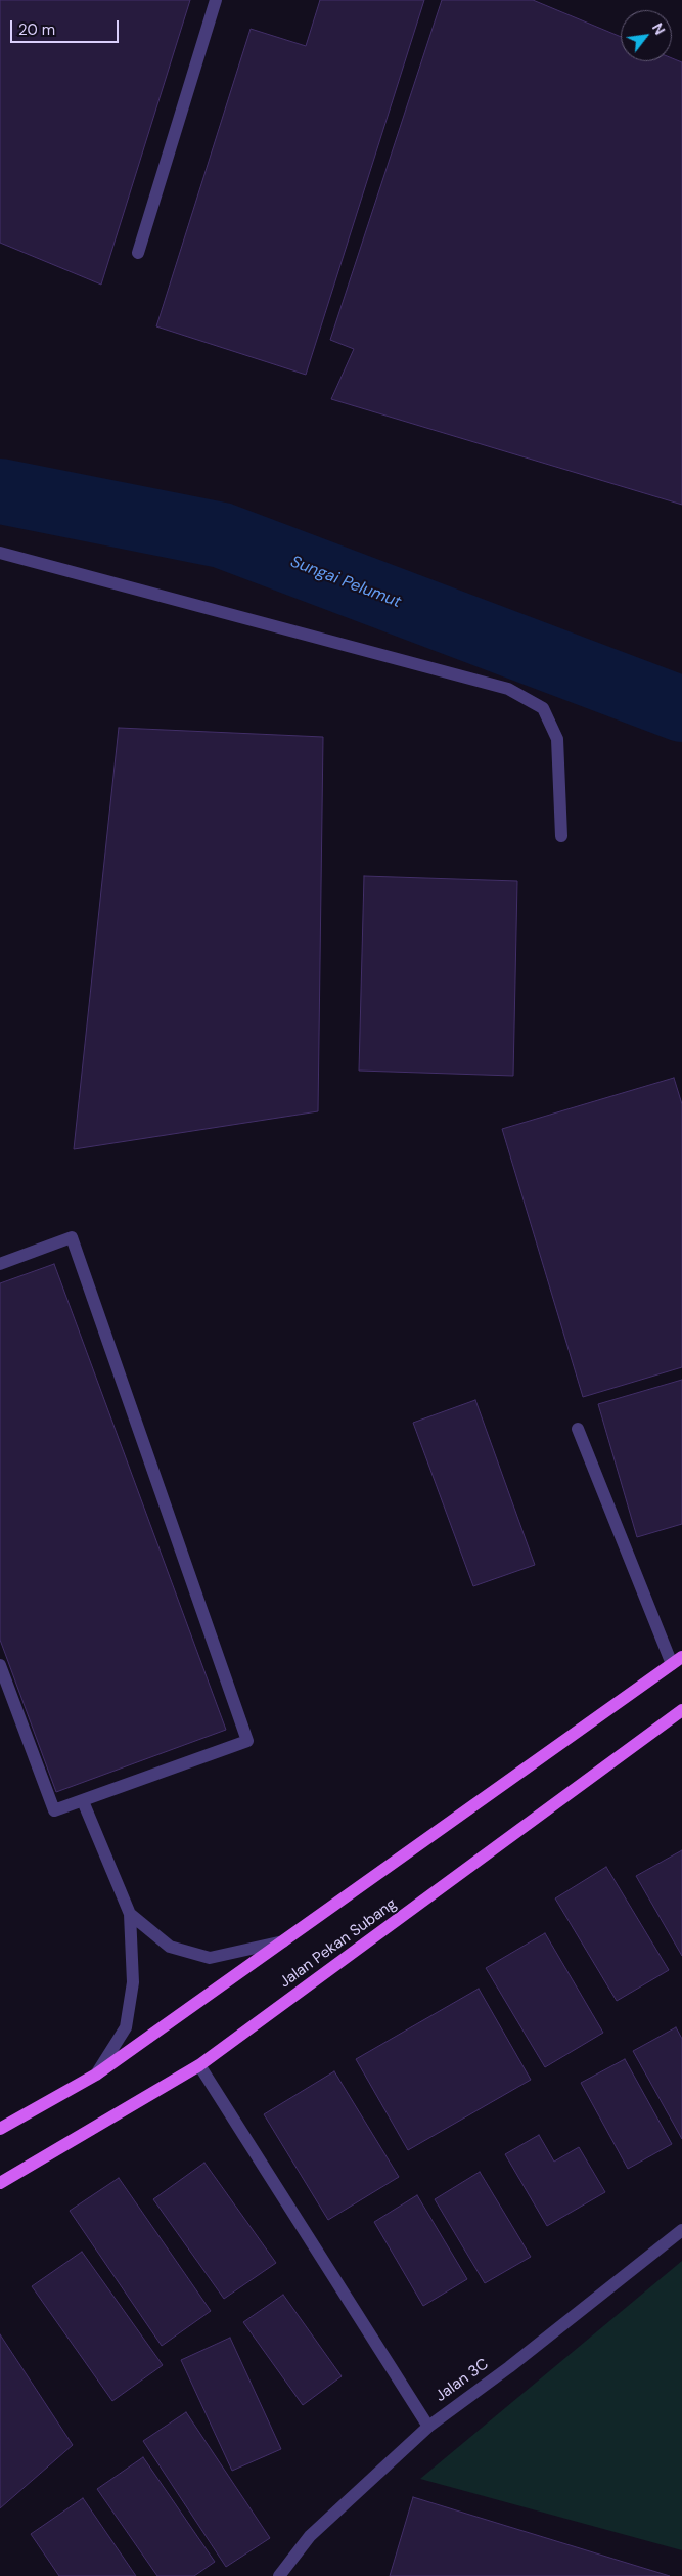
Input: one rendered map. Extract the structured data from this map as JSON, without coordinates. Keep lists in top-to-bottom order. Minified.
{"streets":{"main road":["Jalan Pekan Subang"],"street":["Jalan 3C"]},"water":["Sungai Pelumut"],"scale_bar":"20 m","north":"top right"}
